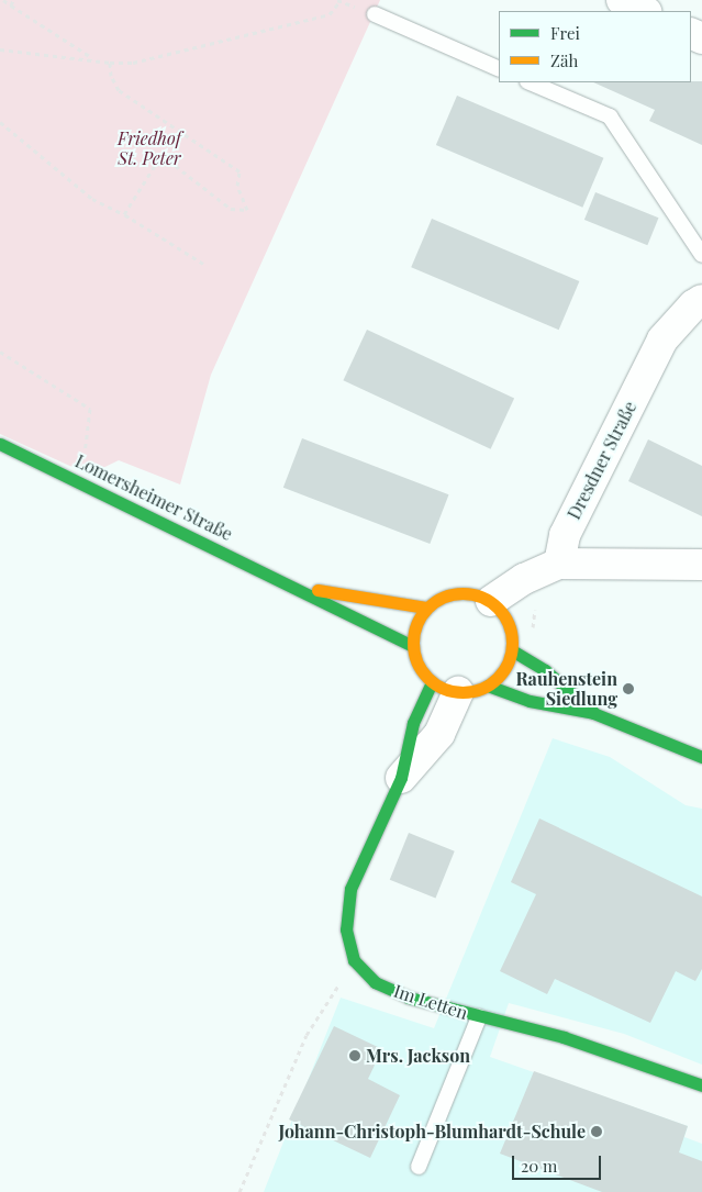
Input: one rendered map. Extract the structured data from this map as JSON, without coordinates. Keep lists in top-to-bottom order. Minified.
{"streets":{"street":["Dresdner Straße","Lomersheimer Straße","Im Letten"]},"crossings":[["Lomersheimer Straße","Im Letten"]],"parks":["Friedhof St. Peter"],"places":["Rauhenstein Siedlung","Mrs. Jackson","Johann-Christoph-Blumhardt-Schule"],"legend":["Frei","Zäh"],"scale_bar":"20 m"}
